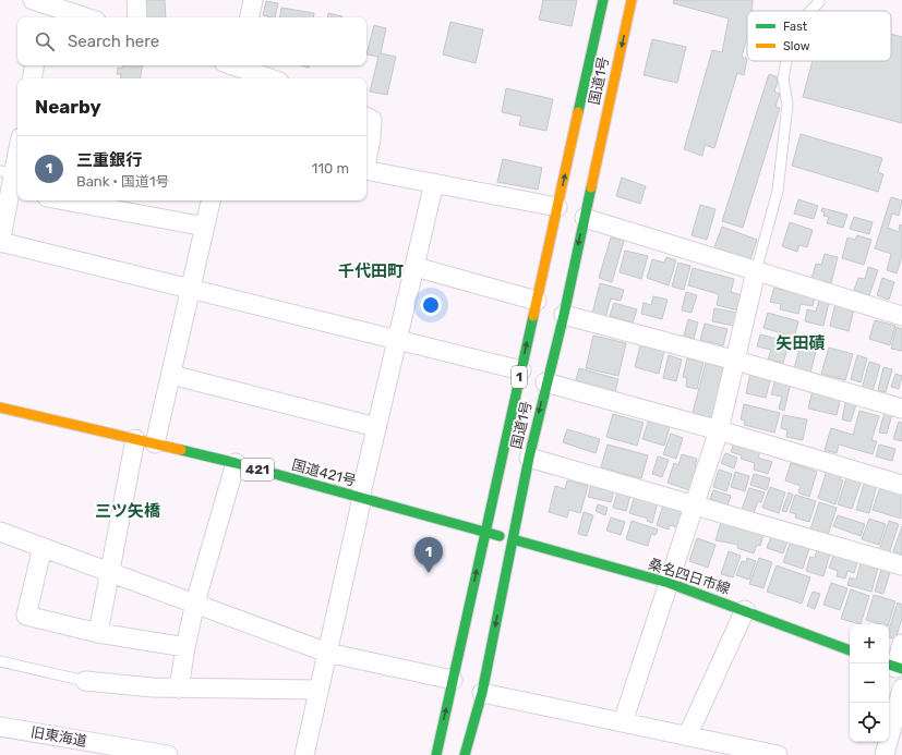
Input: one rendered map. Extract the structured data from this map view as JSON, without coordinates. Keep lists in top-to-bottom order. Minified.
{"streets":{"main road":["国道1号","1","421","国道421号","桑名四日市線"],"street":["旧東海道"]},"crossings":[["国道1号","国道421号"],["国道1号","桑名四日市線"],["国道421号","桑名四日市線"]],"districts":["千代田町","矢田磧","三ツ矢橋"],"legend":["Fast","Slow"],"page":{"search":"Search here","heading":"Nearby","list":[{"mark":"1","name":"三重銀行","note":"Bank · 国道1号","value":"110 m"}],"pins":"1","map_buttons":["+","−"]}}
